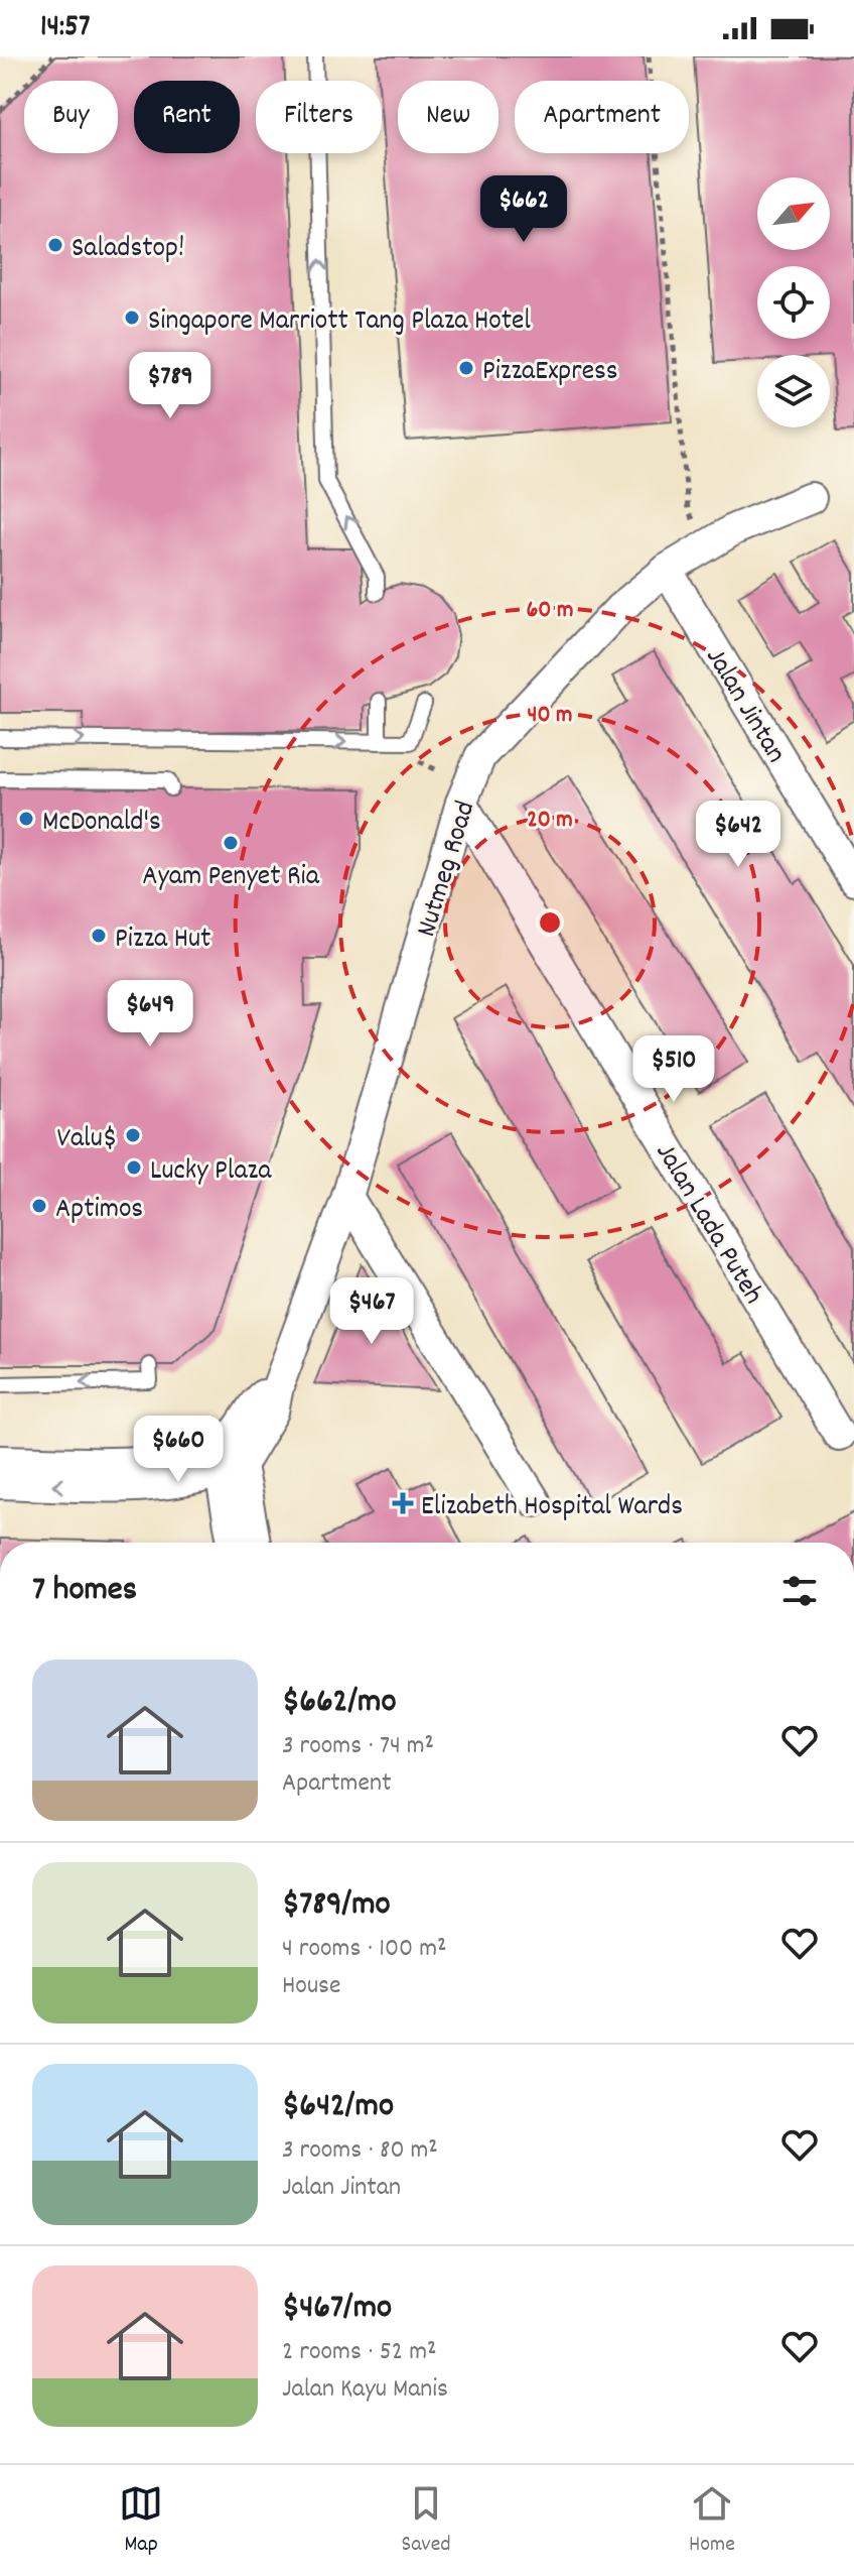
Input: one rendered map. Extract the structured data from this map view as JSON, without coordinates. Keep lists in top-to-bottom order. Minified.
{"streets":{"street":["Jalan Jintan","Nutmeg Road","Jalan Lada Puteh"]},"crossings":[["Jalan Jintan","Nutmeg Road"],["Nutmeg Road","Jalan Lada Puteh"]],"places":{"other":["Saladstop!","Singapore Marriott Tang Plaza Hotel","PizzaExpress","McDonald's","Ayam Penyet Ria","Pizza Hut","Valu$","Lucky Plaza","Aptimos"],"health":["Elizabeth Hospital Wards"]},"north":"top right","page":{"status":"14:57","chip":["Buy","Rent","Filters","New","Apartment"],"price":["$662","$789","$642","$649","$510","$467","$660"],"heading":"7 homes","list":[{"name":"$662/mo","note":"3 rooms · 74 m² · Apartment"},{"name":"$789/mo","note":"4 rooms · 100 m² · House"},{"name":"$642/mo","note":"3 rooms · 80 m² · Jalan Jintan"},{"name":"$467/mo","note":"2 rooms · 52 m² · Jalan Kayu Manis"}],"tabs":["Map","Saved","Home"]},"rings":["60 m","40 m","20 m"]}
